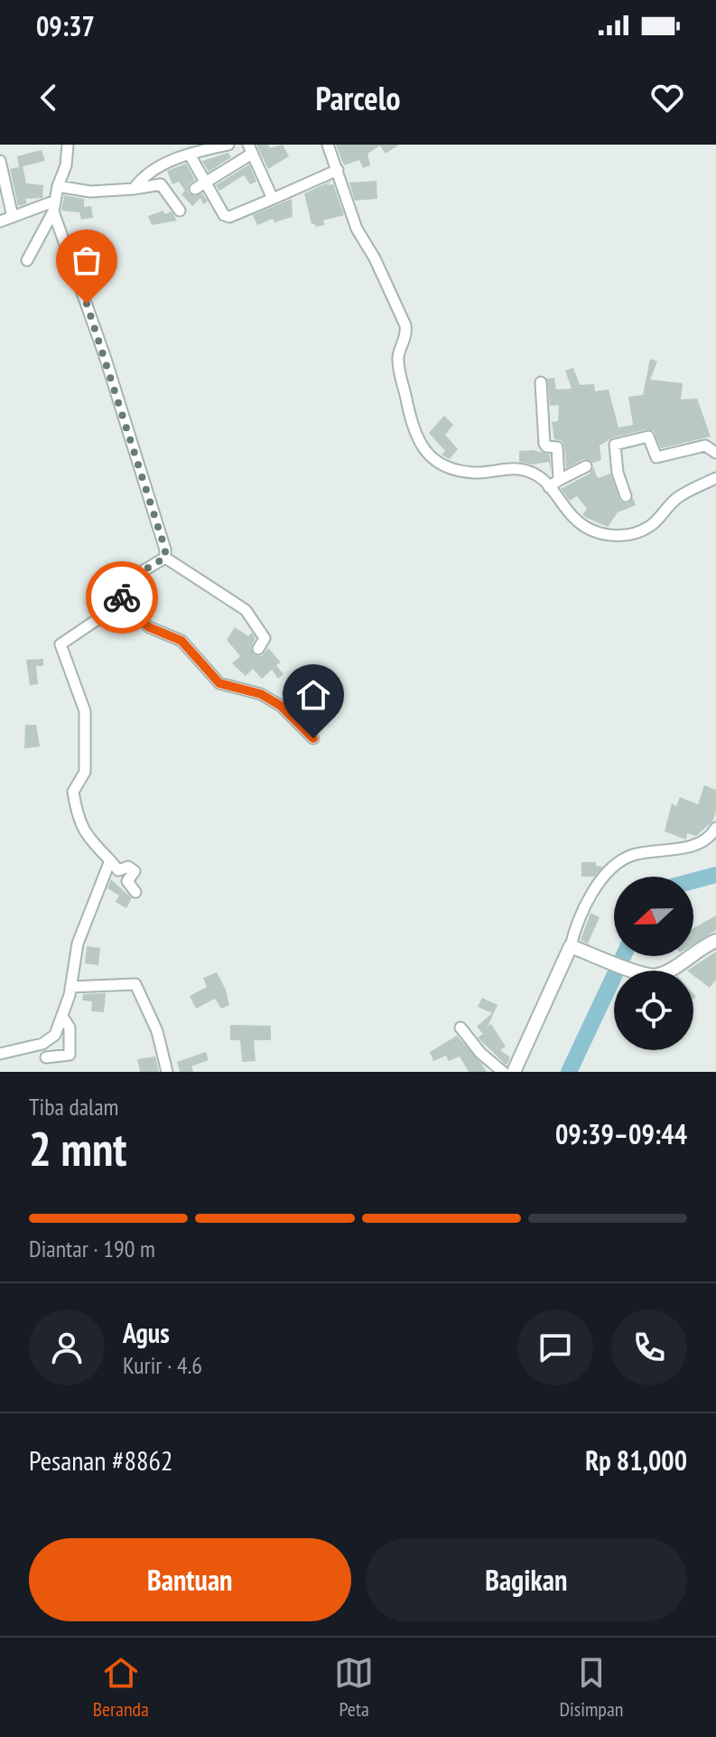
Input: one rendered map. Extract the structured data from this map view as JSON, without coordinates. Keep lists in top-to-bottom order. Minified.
{"north":"left","page":{"status":"09:37","header":"Parcelo","heading":["2 mnt","Tiba dalam","09:39–09:44"],"panel":["Agus","Kurir · 4.6","Pesanan #8862","Rp 81,000"],"bar":"Diantar · 190 m","buttons":["Bantuan","Bagikan"],"tabs":["Beranda","Peta","Disimpan"]}}
